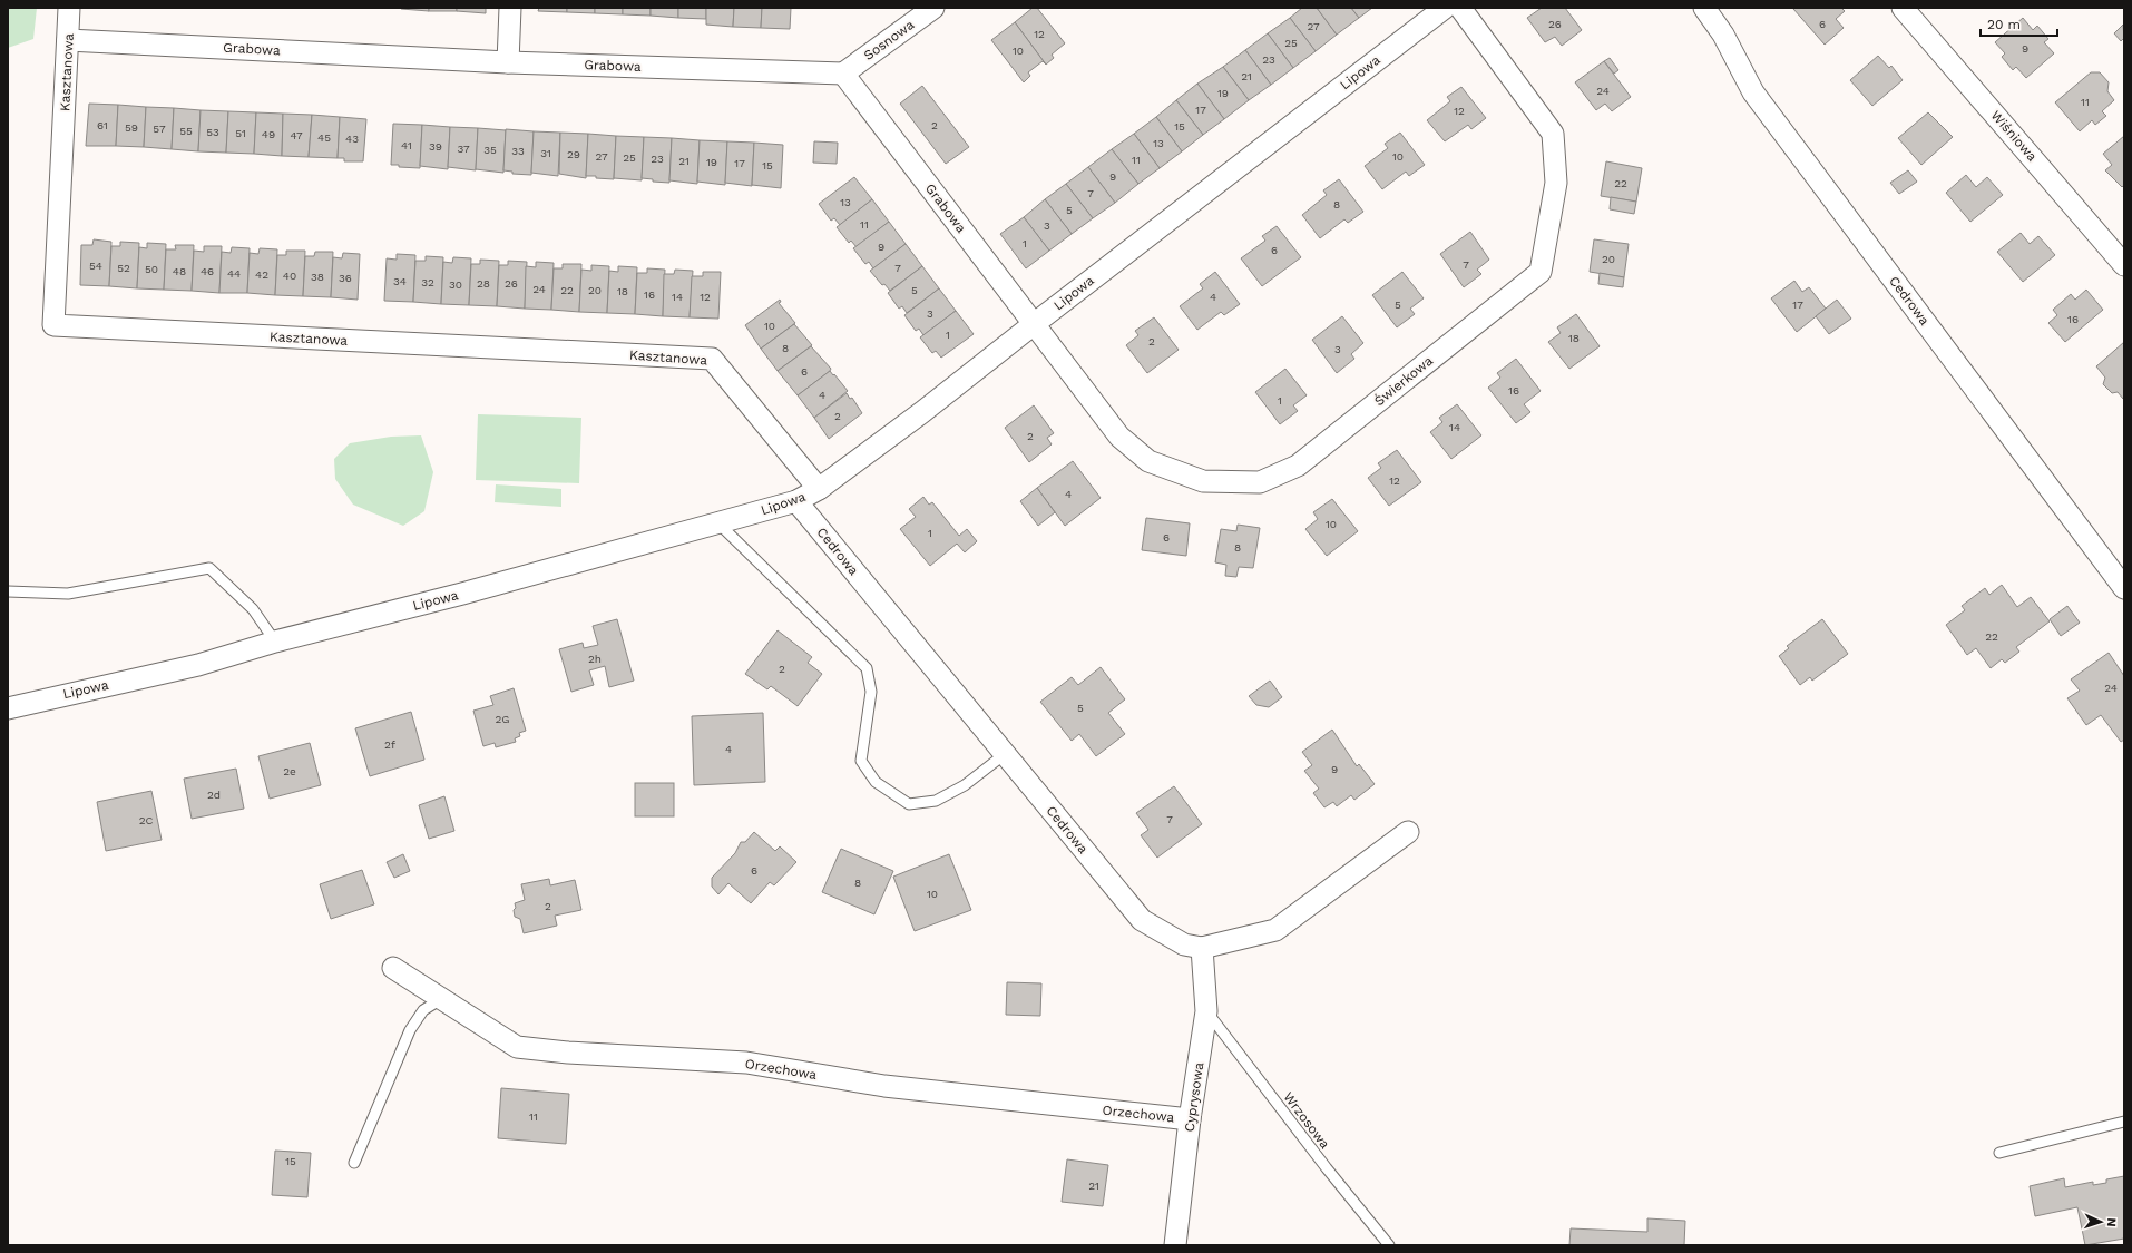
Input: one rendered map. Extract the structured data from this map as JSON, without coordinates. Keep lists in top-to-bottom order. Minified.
{"streets":{"street":["Sosnowa","Grabowa","Kasztanowa","Lipowa","Wiśniowa","Cedrowa","Świerkowa","Orzechowa","Cyprysowa"],"lane":["Wrzosowa"]},"crossings":[["Sosnowa","Grabowa"],["Grabowa","Kasztanowa"],["Grabowa","Lipowa"],["Grabowa","Świerkowa"],["Kasztanowa","Lipowa"],["Lipowa","Cedrowa"],["Lipowa","Świerkowa"],["Cedrowa","Cyprysowa"],["Orzechowa","Cyprysowa"],["Cyprysowa","Wrzosowa"]],"house_numbers":["26","6","27","12","25","9","10","23","21","24","19","11","17","12","61","2","15","59","57","55","53","51","49","47","45","43","13","41","39","37","35","33","31","29","27","10","25","23","11","21","19","17","15","9","22","7","13","8","5","11","3","1","9","6","20","7","54","52","7","50","48","46","44","42","40","38","36","34","32","28","26","30","24","22","20","5","18","16","14","12","4","5","17","3","16","10","1","18","2","8","3","6","16","4","1","2","14","2","12","4","10","1","6","8","22","2h","2","24","5","2G","2f","4","9","2e","2d","7","2C","6","8","10","2","11","15","21"],"scale_bar":"20 m","north":"right"}
